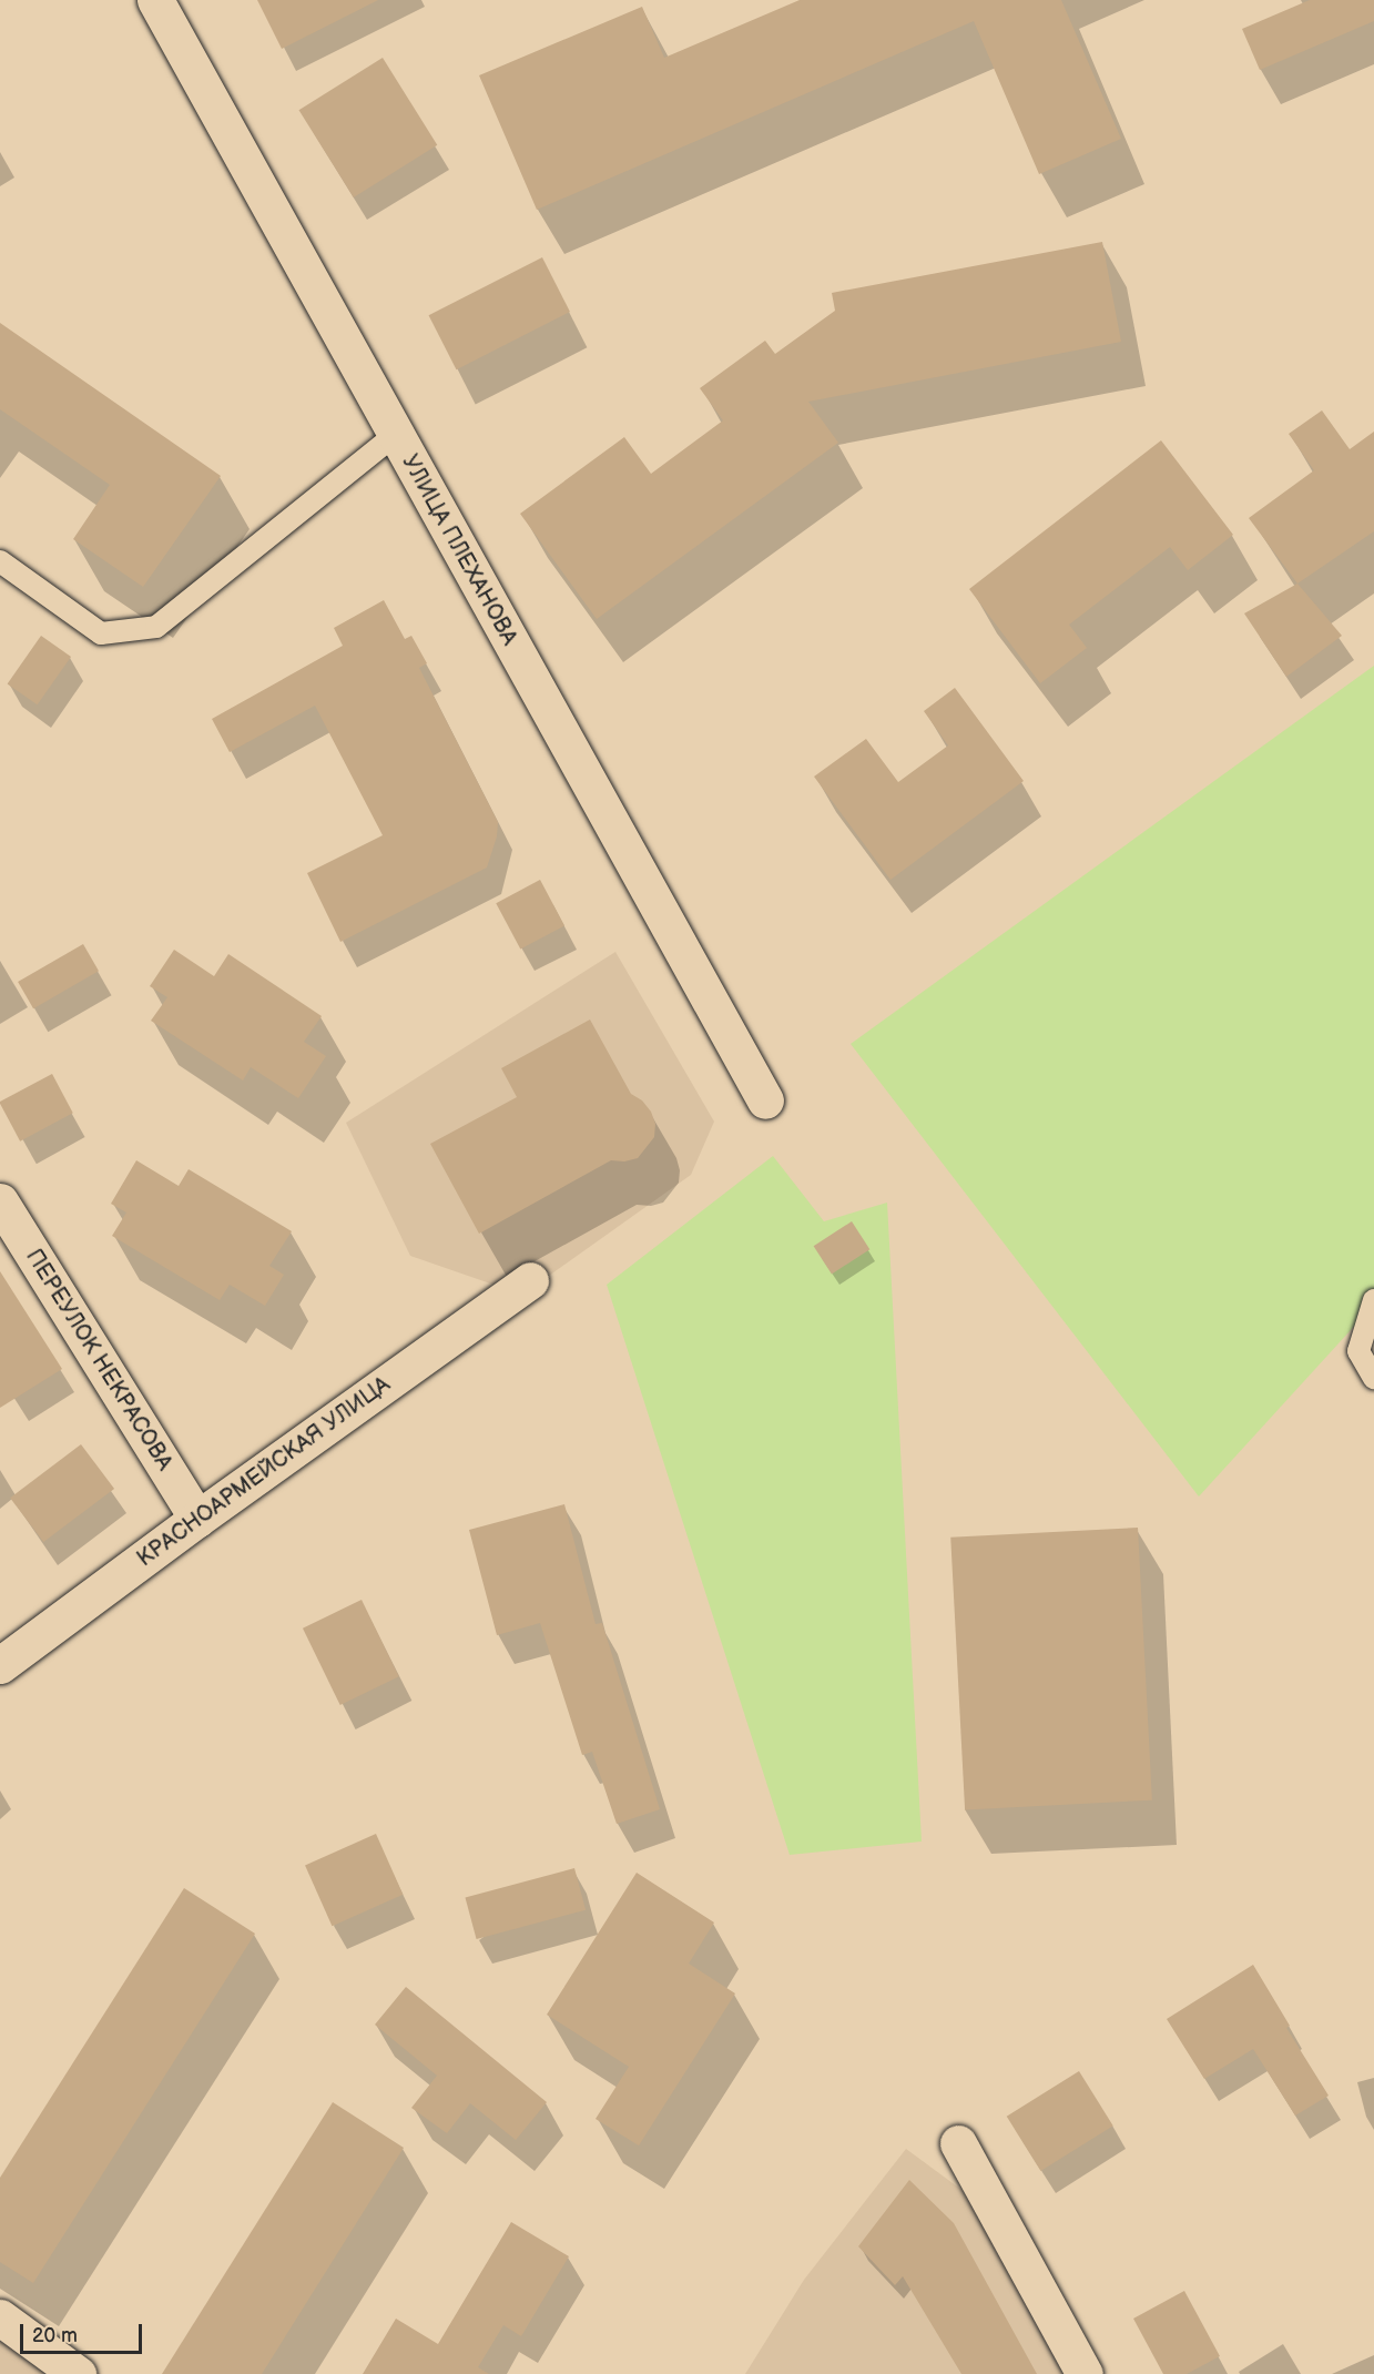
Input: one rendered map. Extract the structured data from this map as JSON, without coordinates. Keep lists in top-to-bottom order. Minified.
{"streets":{"street":["УЛИЦА ПЛЕХАНОВА","ПЕРЕУЛОК НЕКРАСОВА","КРАСНОАРМЕЙСКАЯ УЛИЦА"]},"crossings":[["ПЕРЕУЛОК НЕКРАСОВА","КРАСНОАРМЕЙСКАЯ УЛИЦА"]],"scale_bar":"20 m"}
